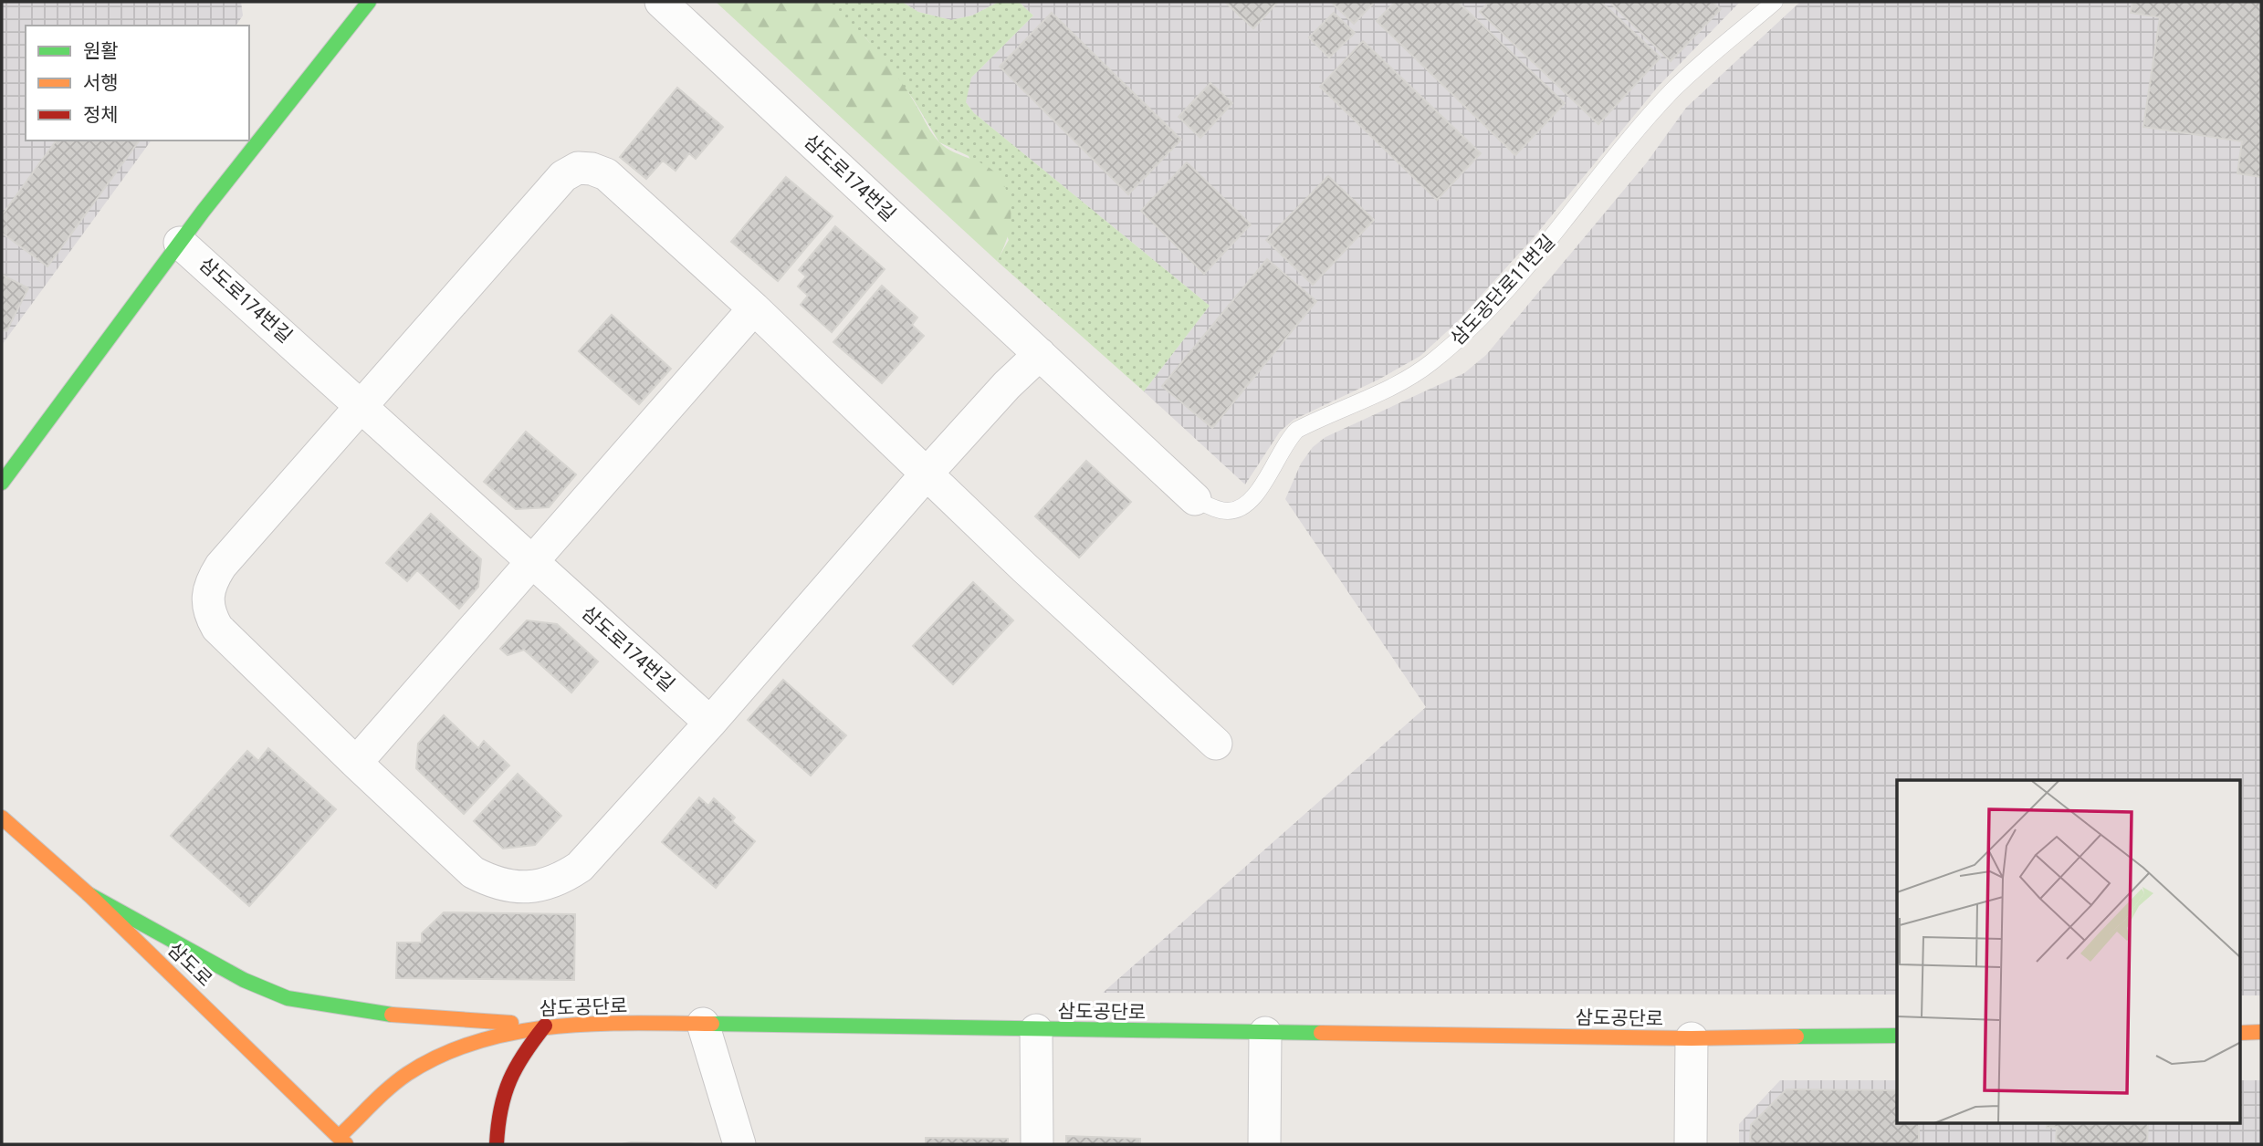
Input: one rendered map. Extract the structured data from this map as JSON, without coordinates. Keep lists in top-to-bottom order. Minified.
{"streets":{"street":["삼도로174번길","삼도로","삼도공단로"],"lane":["삼도공단로11번길"]},"crossings":[["삼도로174번길","삼도공단로11번길"],["삼도로","삼도공단로"]],"legend":["원활","서행","정체"]}
